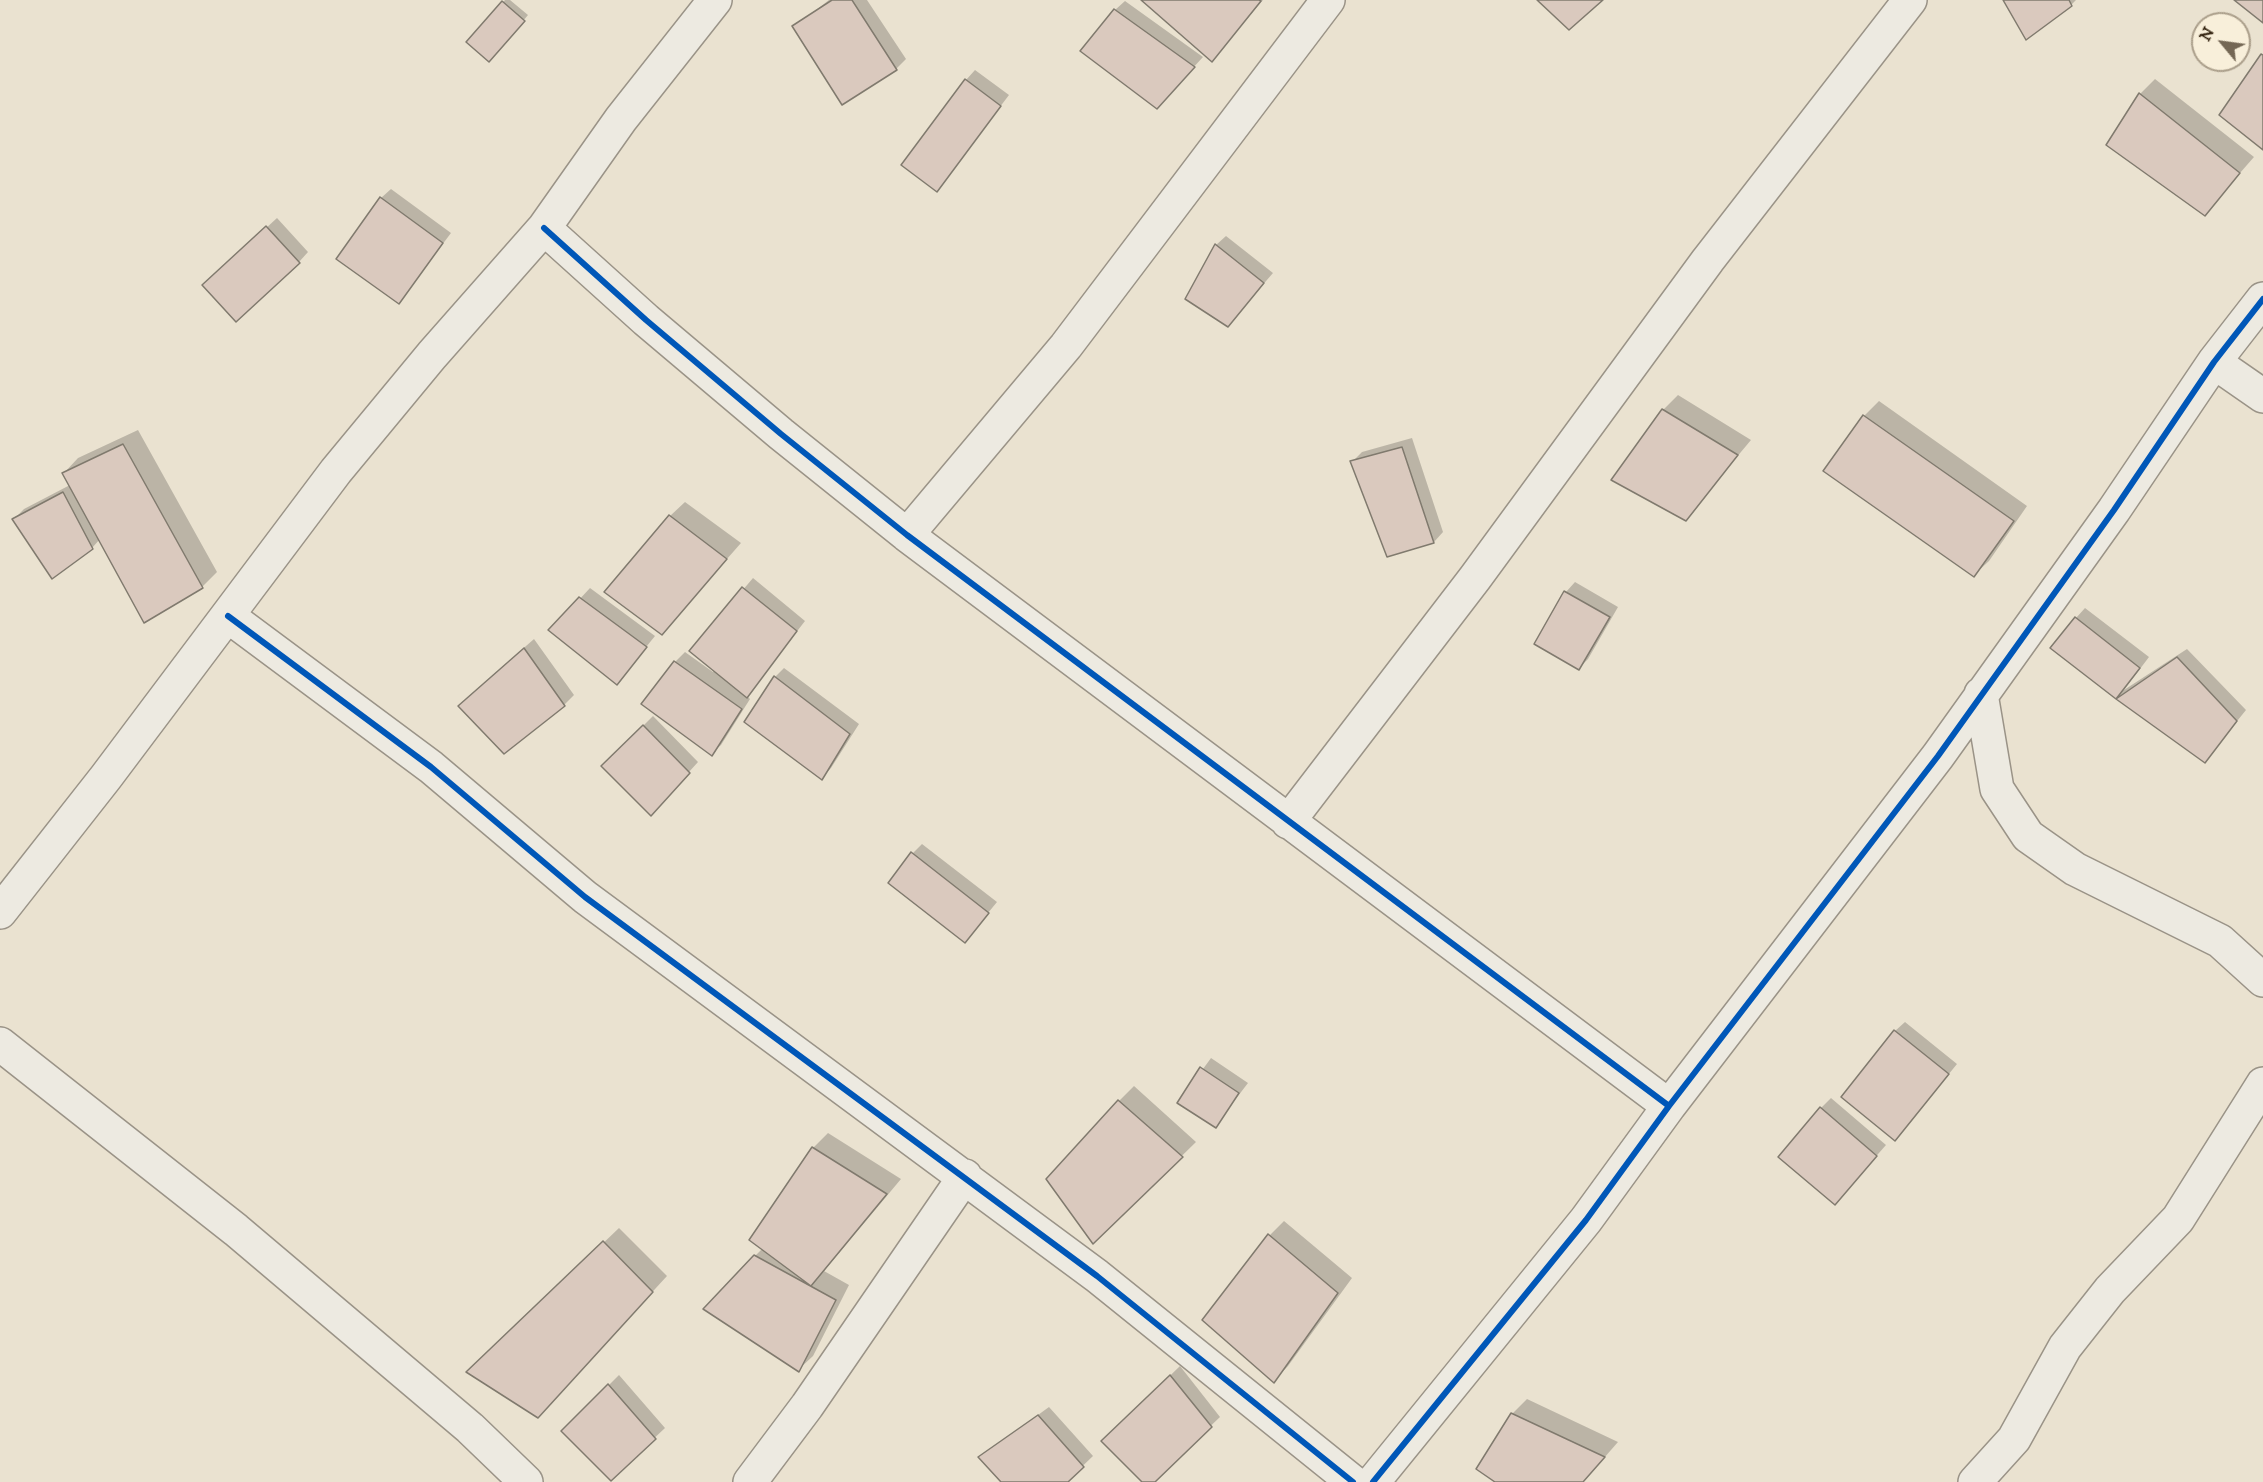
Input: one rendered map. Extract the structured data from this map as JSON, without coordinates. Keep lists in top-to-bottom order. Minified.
{"north":"top left"}
